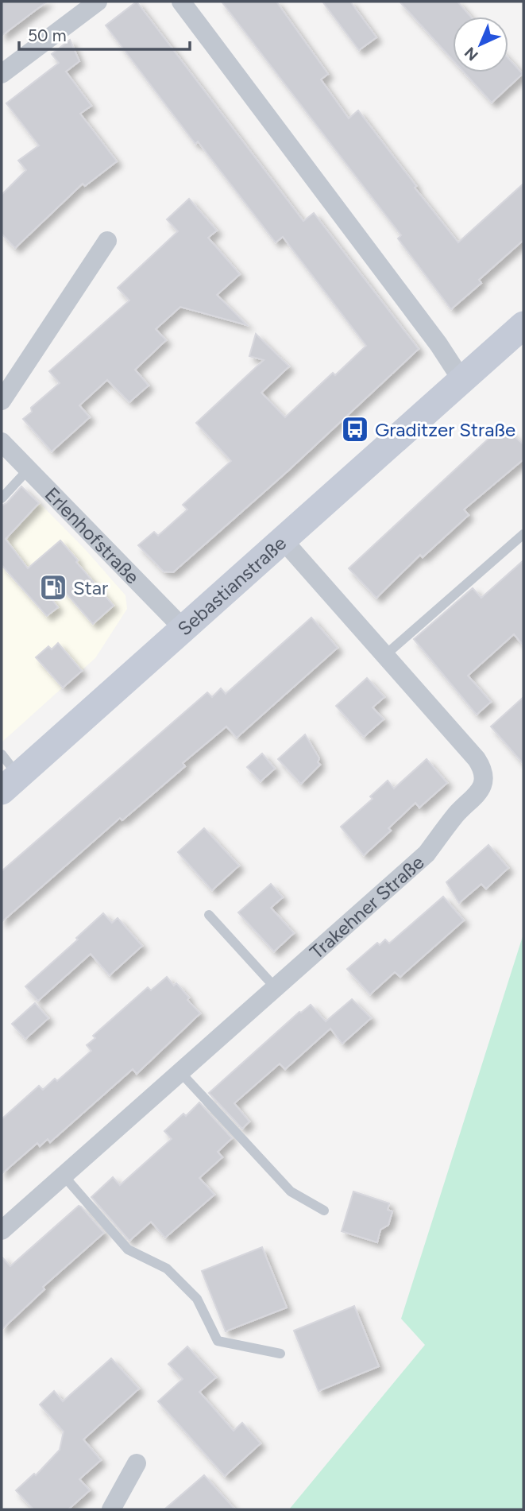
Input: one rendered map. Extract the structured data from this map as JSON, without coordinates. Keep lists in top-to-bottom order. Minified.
{"streets":{"street":["Erlenhofstraße","Sebastianstraße","Trakehner Straße"]},"crossings":[["Erlenhofstraße","Sebastianstraße"],["Sebastianstraße","Trakehner Straße"]],"places":{"bus stop":["Graditzer Straße"],"fuel station":["Star"]},"scale_bar":"50 m","north":"bottom left"}
